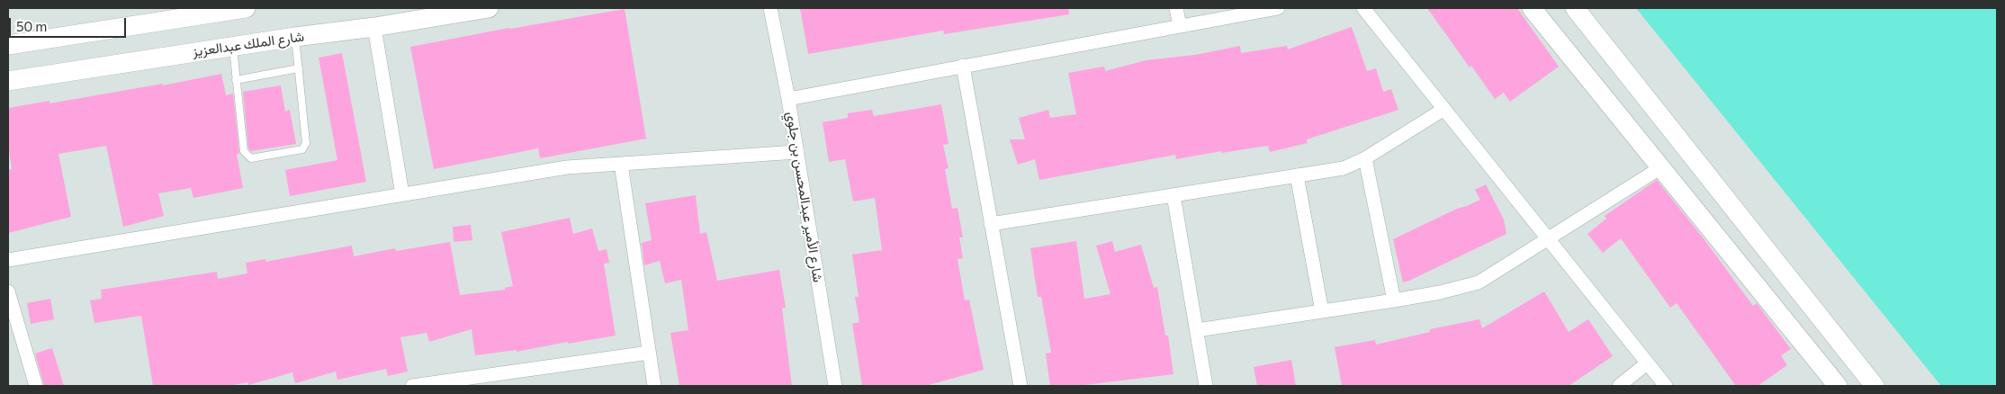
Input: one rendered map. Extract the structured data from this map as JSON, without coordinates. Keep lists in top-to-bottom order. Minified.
{"streets":{"street":["شارع الملك عبدالعزيز","شارع الأمير عبدالمحسن بن جلوي"]},"scale_bar":"50 m"}
